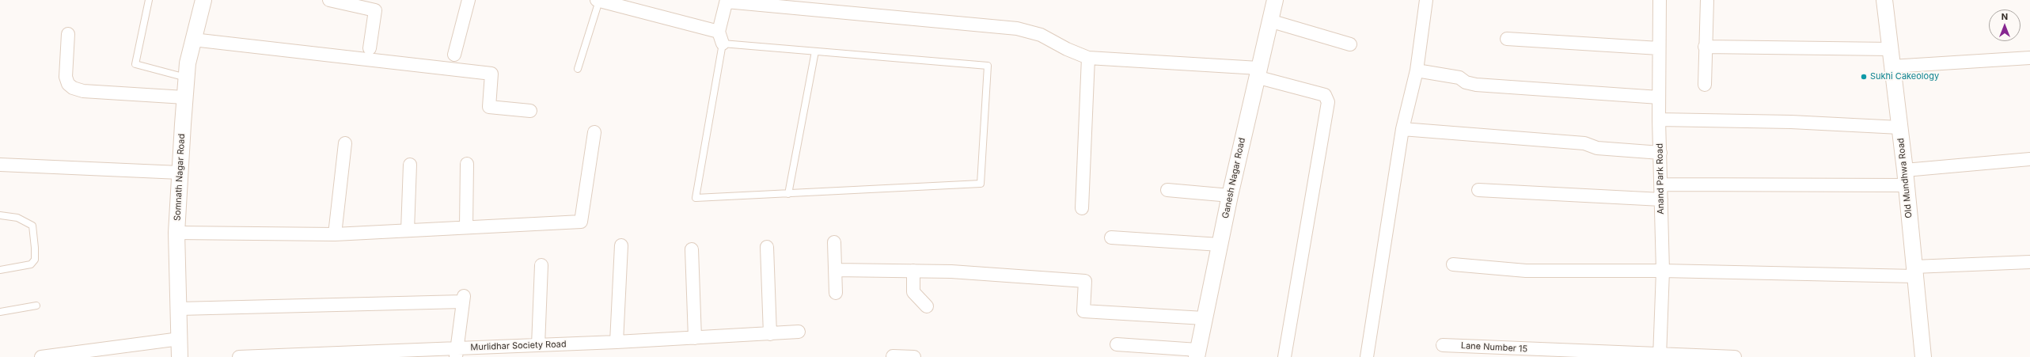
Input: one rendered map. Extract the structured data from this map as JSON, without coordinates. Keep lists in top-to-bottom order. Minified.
{"streets":{"street":["Somnath Nagar Road","Ganesh Nagar Road","Old Mundhwa Road","Anand Park Road","Murlidhar Society Road","Lane Number 15"]},"crossings":[["Anand Park Road","Lane Number 15"]],"places":["Sukhi Cakeology"],"north":"top"}
